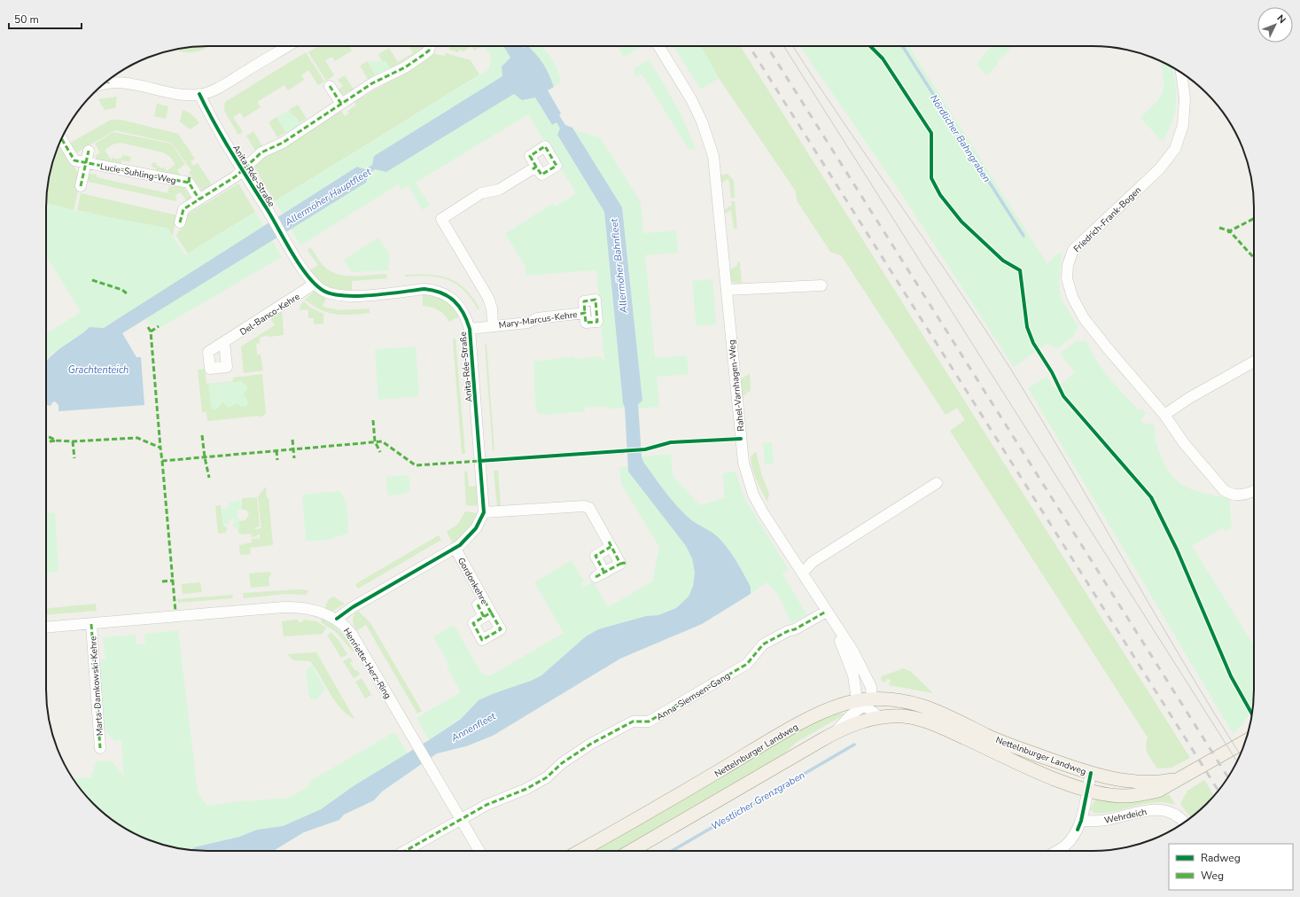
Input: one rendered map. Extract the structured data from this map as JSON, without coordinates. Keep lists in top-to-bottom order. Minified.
{"streets":{"main road":["Nettelnburger Landweg"],"street":["Lucie-Suhling-Weg","Anita-Rée-Straße","Friedrich-Frank-Bogen","Del-Banco-Kehre","Mary-Marcus-Kehre","Rahel-Varnhagen-Weg","Gordonkehre","Henriette-Herz-Ring","Marta-Damkowski-Kehre","Anna-Siemsen-Gang","Wehrdeich"]},"crossings":[["Anita-Rée-Straße","Del-Banco-Kehre"],["Anita-Rée-Straße","Mary-Marcus-Kehre"],["Anita-Rée-Straße","Gordonkehre"],["Anita-Rée-Straße","Henriette-Herz-Ring"],["Rahel-Varnhagen-Weg","Anna-Siemsen-Gang"],["Rahel-Varnhagen-Weg","Nettelnburger Landweg"],["Henriette-Herz-Ring","Marta-Damkowski-Kehre"],["Henriette-Herz-Ring","Anna-Siemsen-Gang"]],"water":["Nördlicher Bahngraben","Allermöher Hauptfleet","Allermöher Bahnfleet","Grachtenteich","Annenfleet","Westlicher Grenzgraben"],"legend":["Radweg","Weg"],"scale_bar":"50 m","north":"top right"}
